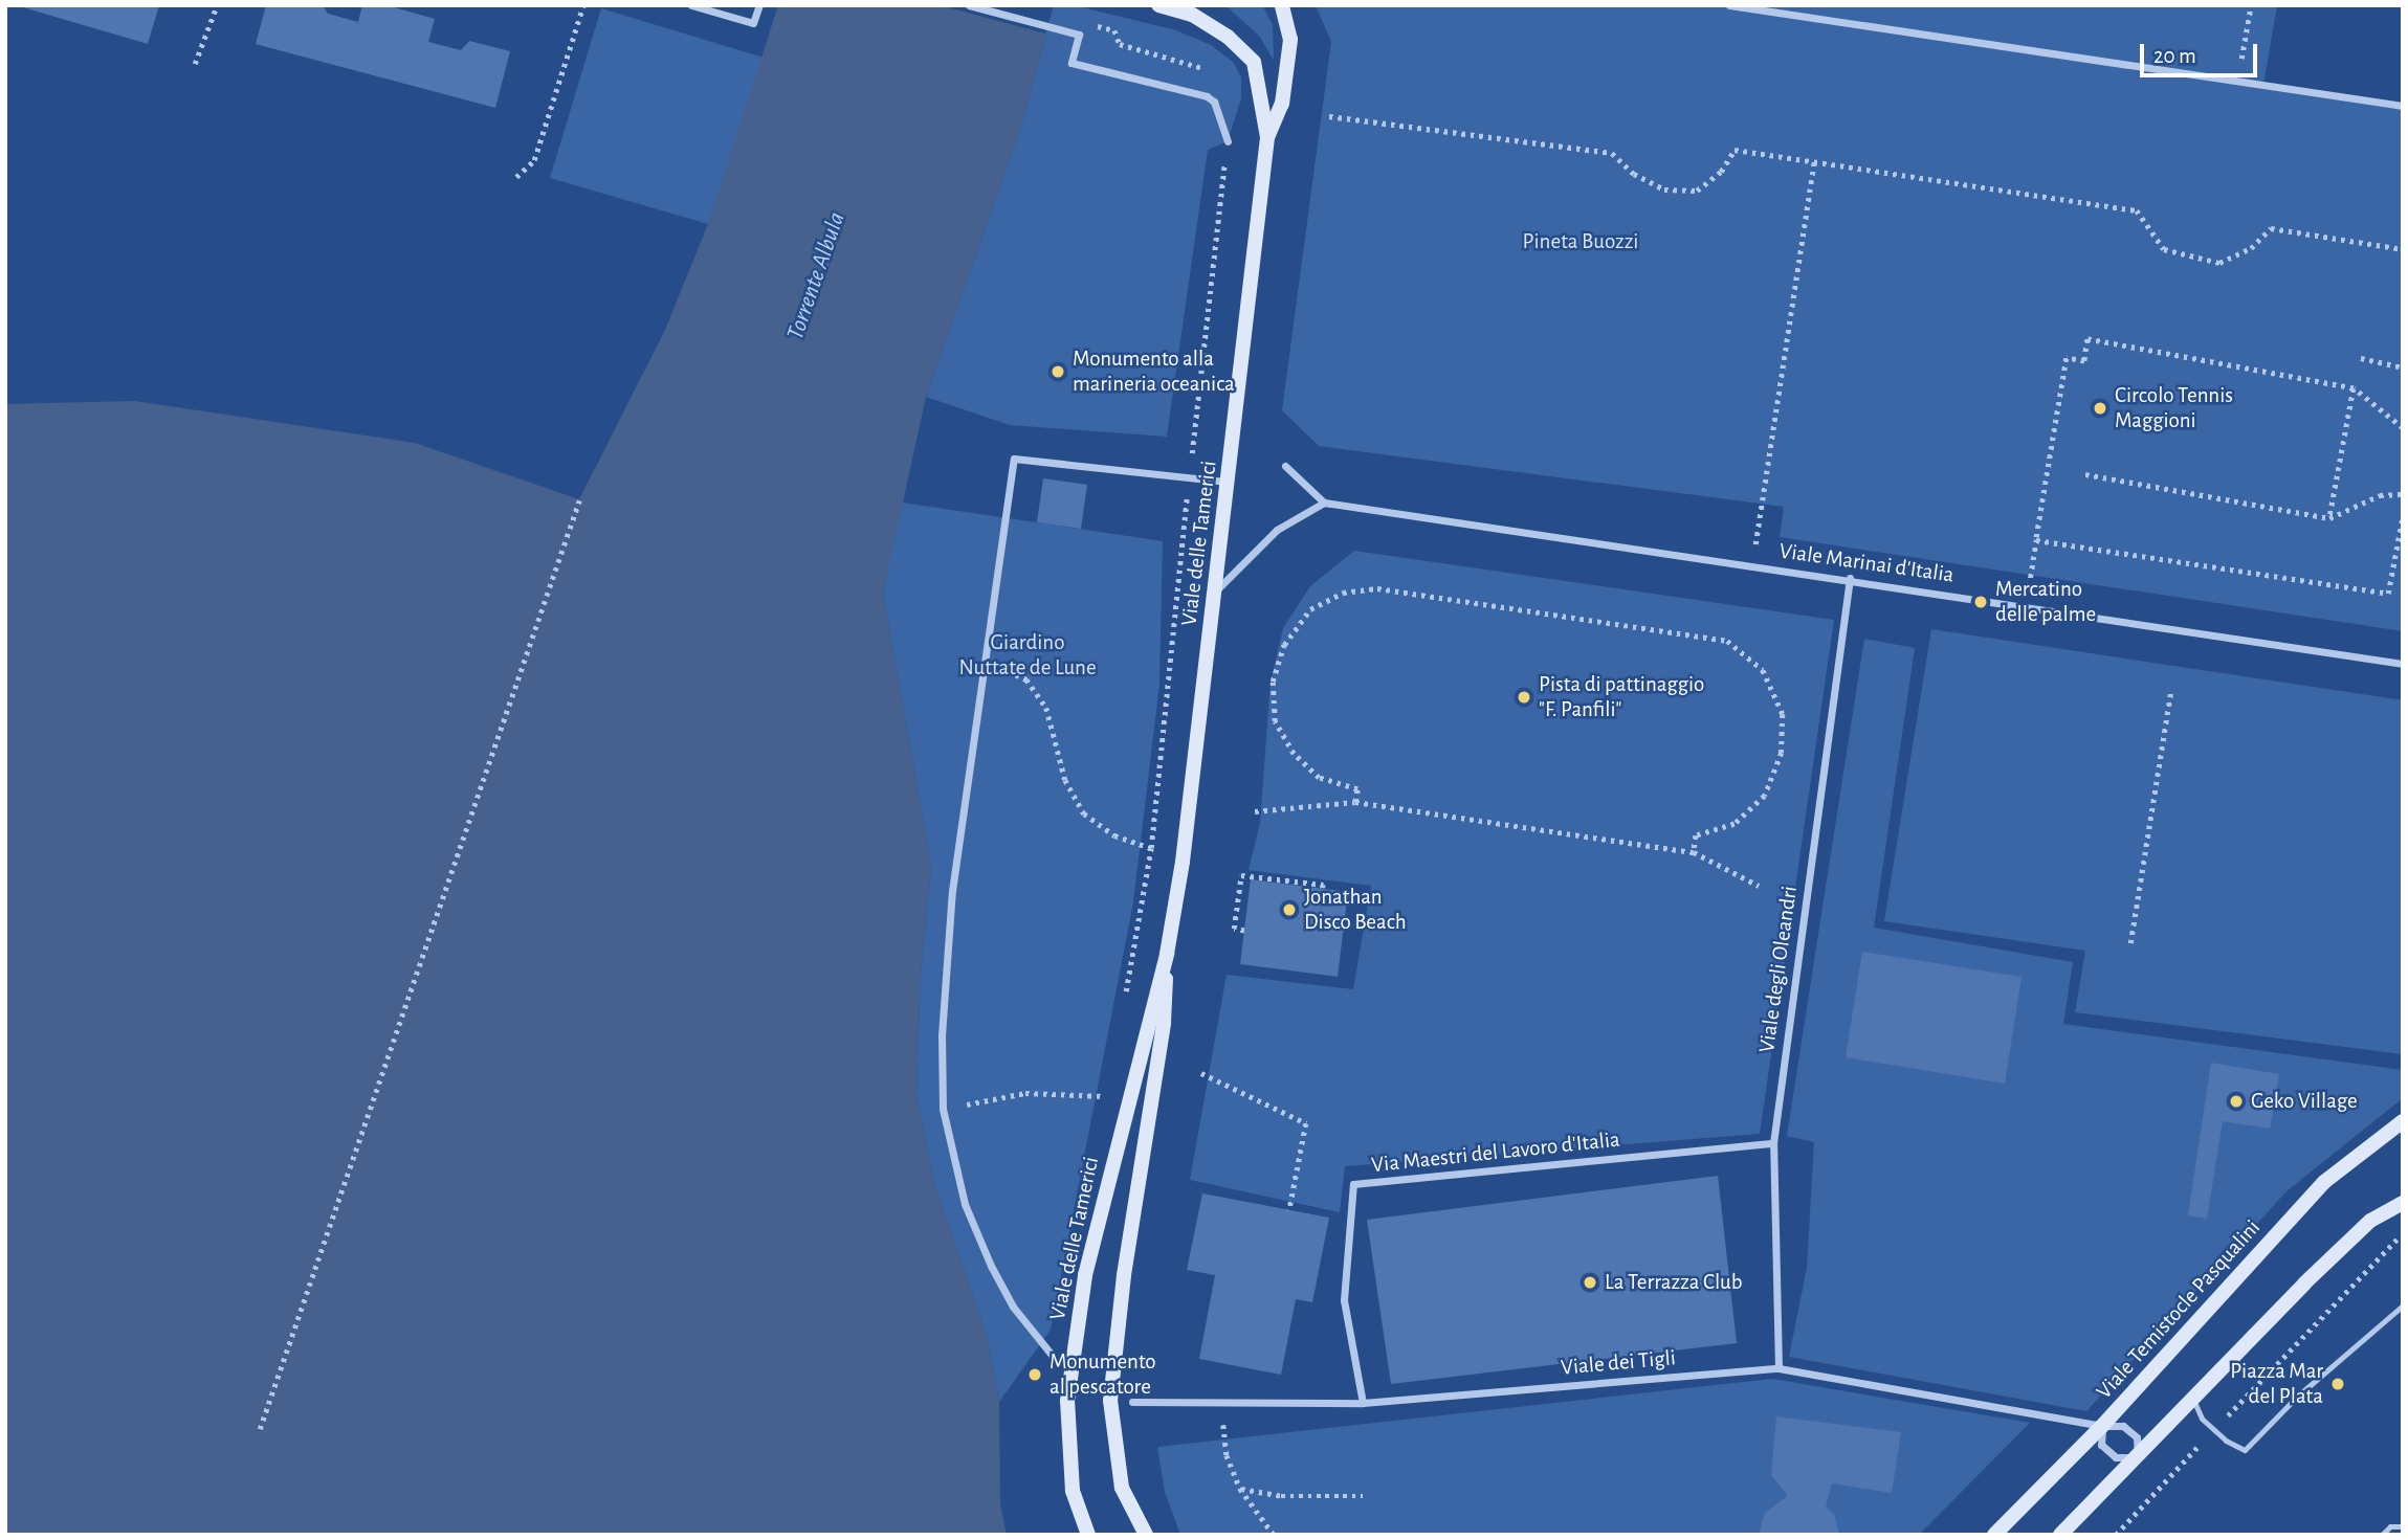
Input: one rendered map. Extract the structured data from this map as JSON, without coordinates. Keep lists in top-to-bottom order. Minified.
{"streets":{"street":["Viale delle Tamerici","Viale Marinai d'Italia","Viale degli Oleandri","Via Maestri del Lavoro d'Italia","Viale Temistocle Pasqualini","Viale dei Tigli"]},"crossings":[["Viale Marinai d'Italia","Viale degli Oleandri"],["Viale degli Oleandri","Via Maestri del Lavoro d'Italia"],["Viale degli Oleandri","Viale dei Tigli"],["Via Maestri del Lavoro d'Italia","Viale dei Tigli"],["Viale Temistocle Pasqualini","Viale dei Tigli"]],"water":["Torrente Albula"],"parks":["Pineta Buozzi","Giardino Nuttate de Lune"],"places":["Monumento alla marineria oceanica","Circolo Tennis Maggioni","Mercatino delle palme","Pista di pattinaggio \"F. Panfili\"","Jonathan Disco Beach","Geko Village","La Terrazza Club","Monumento al pescatore","Piazza Mar del Plata"],"scale_bar":"20 m"}
